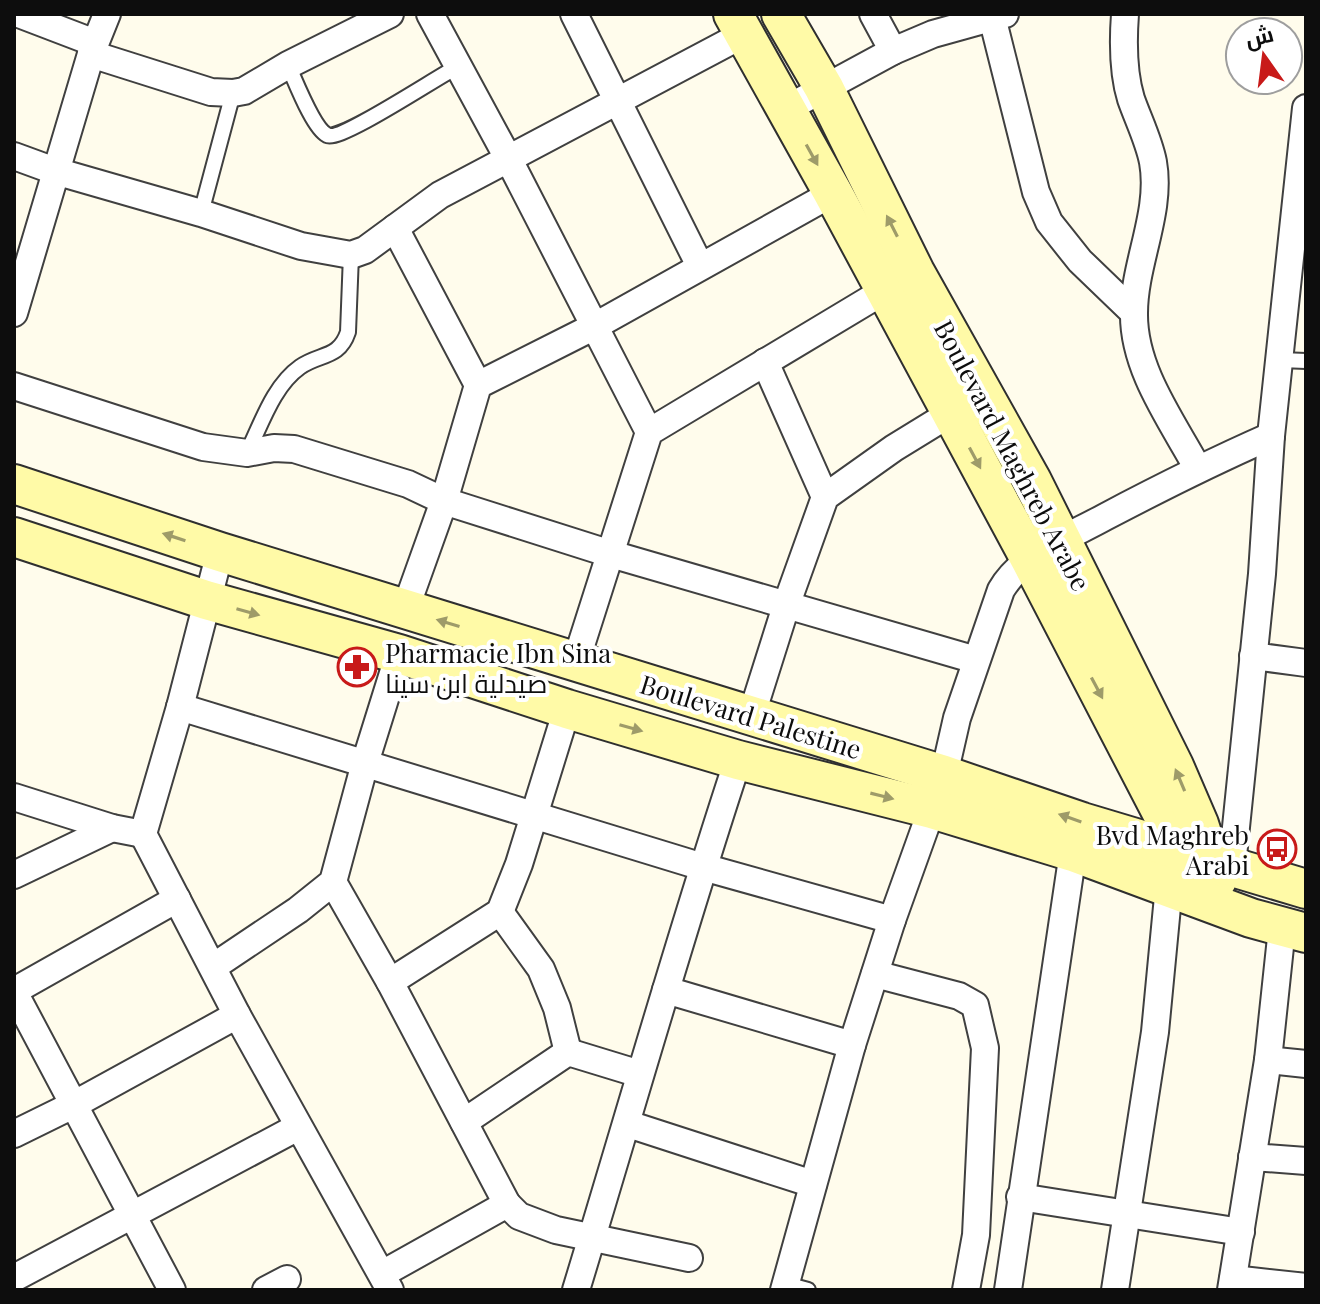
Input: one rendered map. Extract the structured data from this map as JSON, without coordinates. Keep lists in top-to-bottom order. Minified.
{"streets":{"street":["Boulevard Maghreb Arabe","Boulevard Palestine"]},"crossings":[["Boulevard Maghreb Arabe","Boulevard Palestine"]],"places":{"pharmacy":["Pharmacie Ibn Sina صيدلية ابن سينا"],"bus stop":["Bvd Maghreb Arabi"]},"north":"top"}
